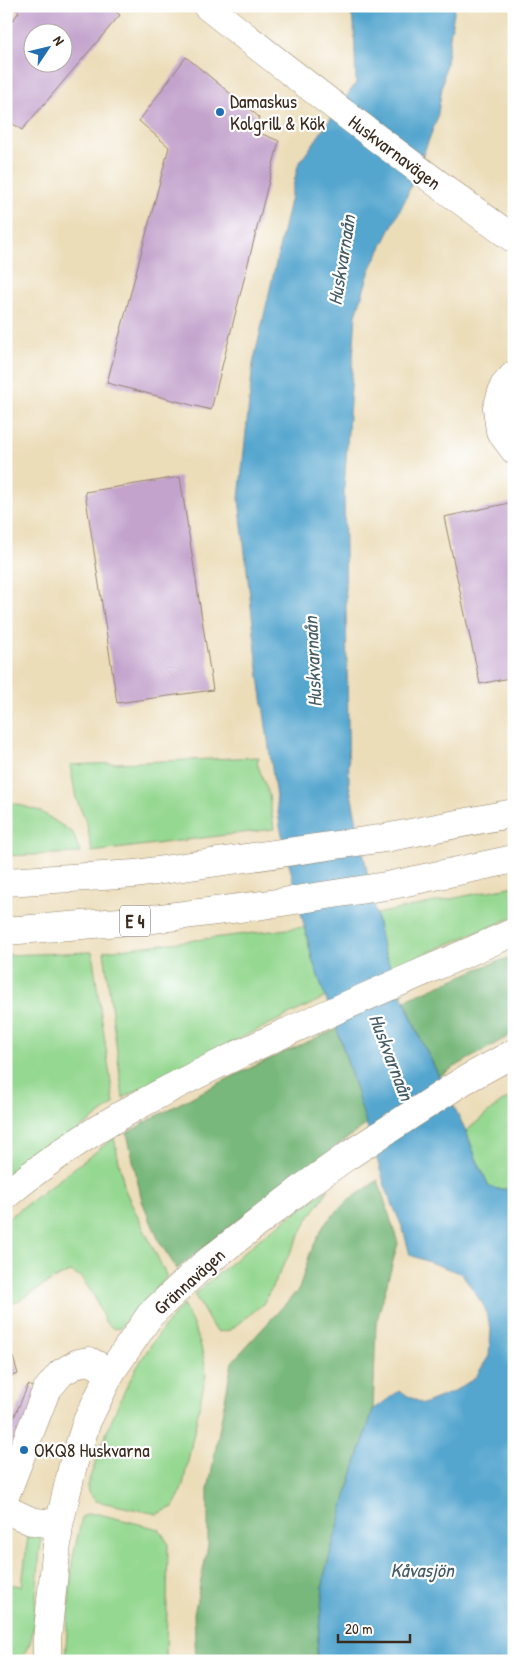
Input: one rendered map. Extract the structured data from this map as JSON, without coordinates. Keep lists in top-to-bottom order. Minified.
{"streets":{"main road":["Huskvarnavägen","E 4","Grännavägen"]},"water":["Huskvarnaån","Kåvasjön"],"places":["Damaskus Kolgrill & Kök","OKQ8 Huskvarna"],"scale_bar":"20 m","north":"top right"}
